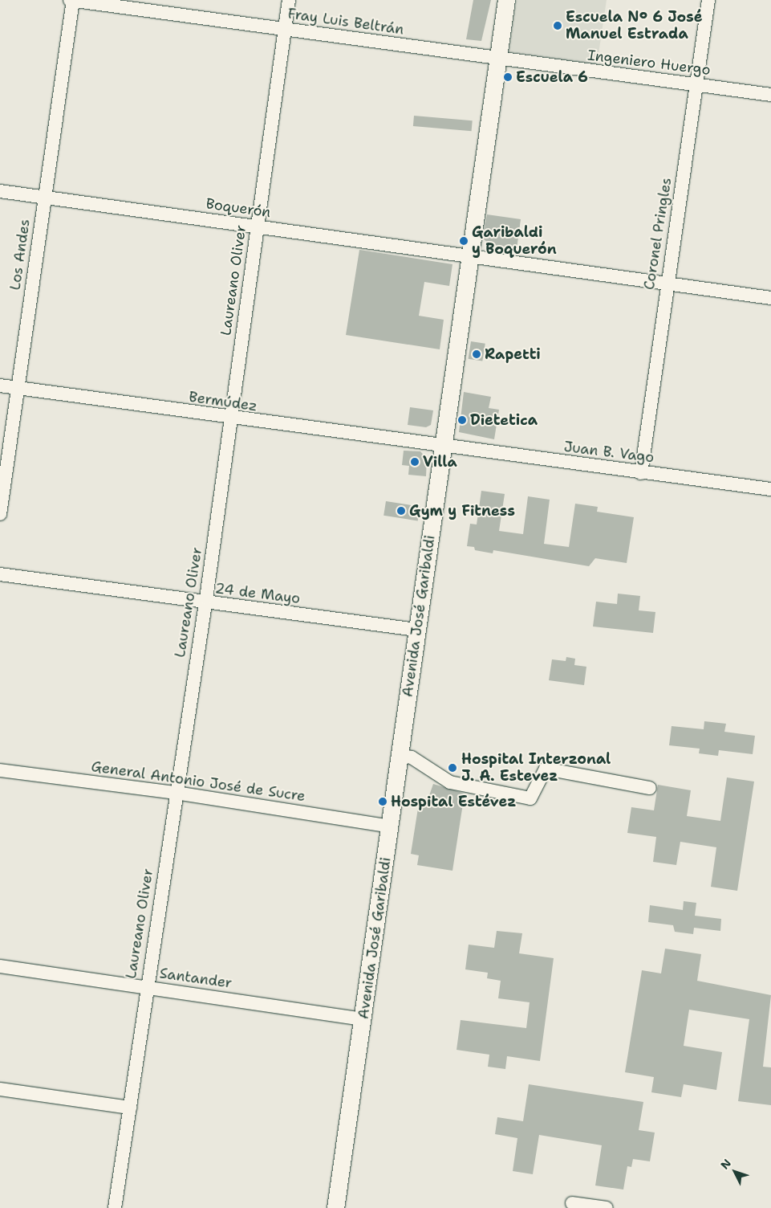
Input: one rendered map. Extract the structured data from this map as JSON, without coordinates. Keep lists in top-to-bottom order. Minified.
{"streets":{"main road":["Avenida José Garibaldi"],"street":["Fray Luis Beltrán","Ingeniero Huergo","Boquerón","Coronel Pringles","Los Andes","Laureano Oliver","Bermúdez","Juan B. Vago","24 de Mayo","General Antonio José de Sucre","Santander"]},"crossings":[["Fray Luis Beltrán","Ingeniero Huergo"],["Fray Luis Beltrán","Los Andes"],["Fray Luis Beltrán","Laureano Oliver"],["Fray Luis Beltrán","Avenida José Garibaldi"],["Ingeniero Huergo","Coronel Pringles"],["Ingeniero Huergo","Avenida José Garibaldi"],["Boquerón","Coronel Pringles"],["Boquerón","Los Andes"],["Boquerón","Laureano Oliver"],["Boquerón","Avenida José Garibaldi"],["Coronel Pringles","Juan B. Vago"],["Los Andes","Bermúdez"],["Laureano Oliver","Bermúdez"],["Laureano Oliver","24 de Mayo"],["Laureano Oliver","General Antonio José de Sucre"],["Laureano Oliver","Santander"],["Bermúdez","Juan B. Vago"],["Bermúdez","Avenida José Garibaldi"],["Juan B. Vago","Avenida José Garibaldi"],["24 de Mayo","Avenida José Garibaldi"],["Avenida José Garibaldi","General Antonio José de Sucre"],["Avenida José Garibaldi","Santander"]],"places":["Escuela N° 6 José Manuel Estrada","Escuela 6","Garibaldi y Boquerón","Rapetti","Dietetica","Villa","Gym y Fitness","Hospital Interzonal J. A. Estevez","Hospital Estévez"],"north":"top left"}
